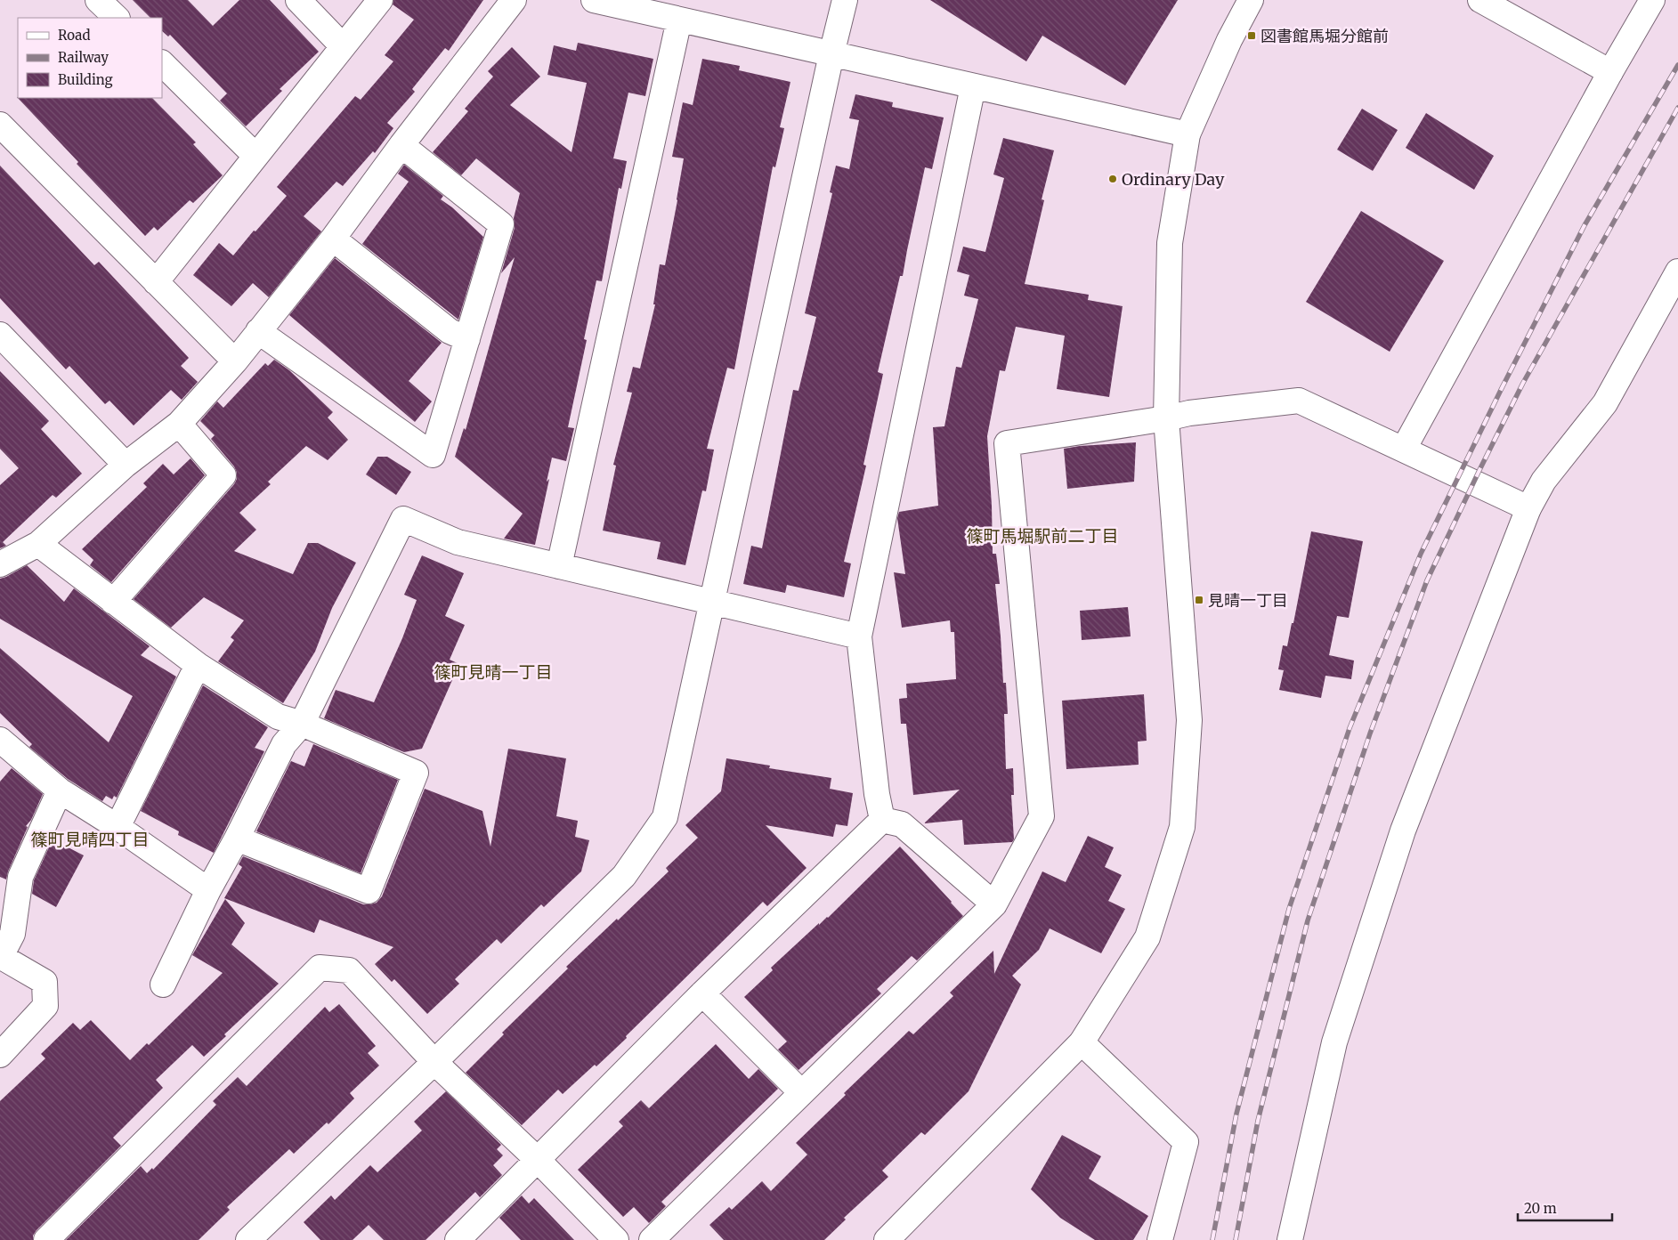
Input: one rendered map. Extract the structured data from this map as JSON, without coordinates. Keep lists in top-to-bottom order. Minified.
{"districts":["篠町馬堀駅前二丁目","篠町見晴一丁目","篠町見晴四丁目"],"places":{"transit":["図書館馬堀分館前","見晴一丁目"],"other":["Ordinary Day"]},"legend":["Road","Railway","Building"],"scale_bar":"20 m"}
